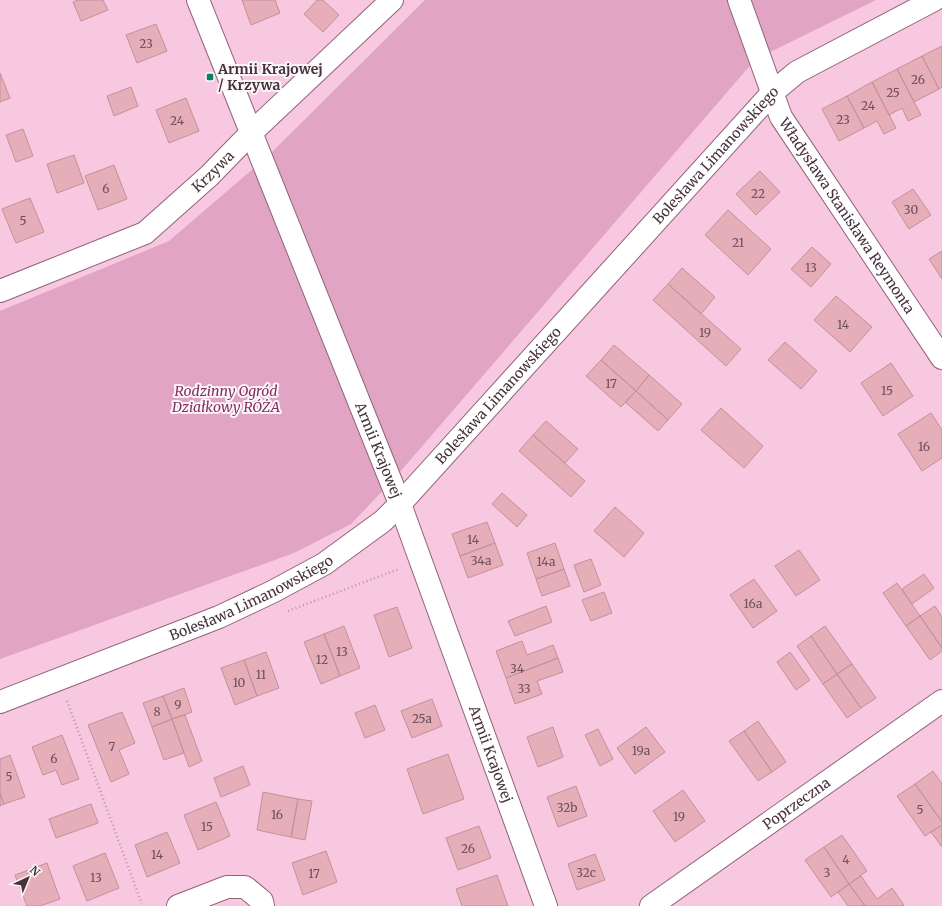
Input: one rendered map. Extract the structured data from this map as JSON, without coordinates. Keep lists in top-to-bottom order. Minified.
{"streets":{"street":["Bolesława Limanowskiego","Krzywa","Władysława Stanisława Reymonta","Armii Krajowej","Poprzeczna"]},"crossings":[["Bolesława Limanowskiego","Władysława Stanisława Reymonta"],["Bolesława Limanowskiego","Armii Krajowej"],["Krzywa","Armii Krajowej"]],"parks":["Rodzinny Ogród Działkowy RÓŻA"],"places":{"transit":["Armii Krajowej / Krzywa"]},"house_numbers":["23","26","25","24","23","24","6","22","30","5","21","13","14","19","17","15","16","14","34a","14a","16a","13","12","34","11","10","33","9","8","25a","7","19a","6","5","32b","5","16","19","15","26","14","4","32c","3","17","13"],"north":"top right"}
